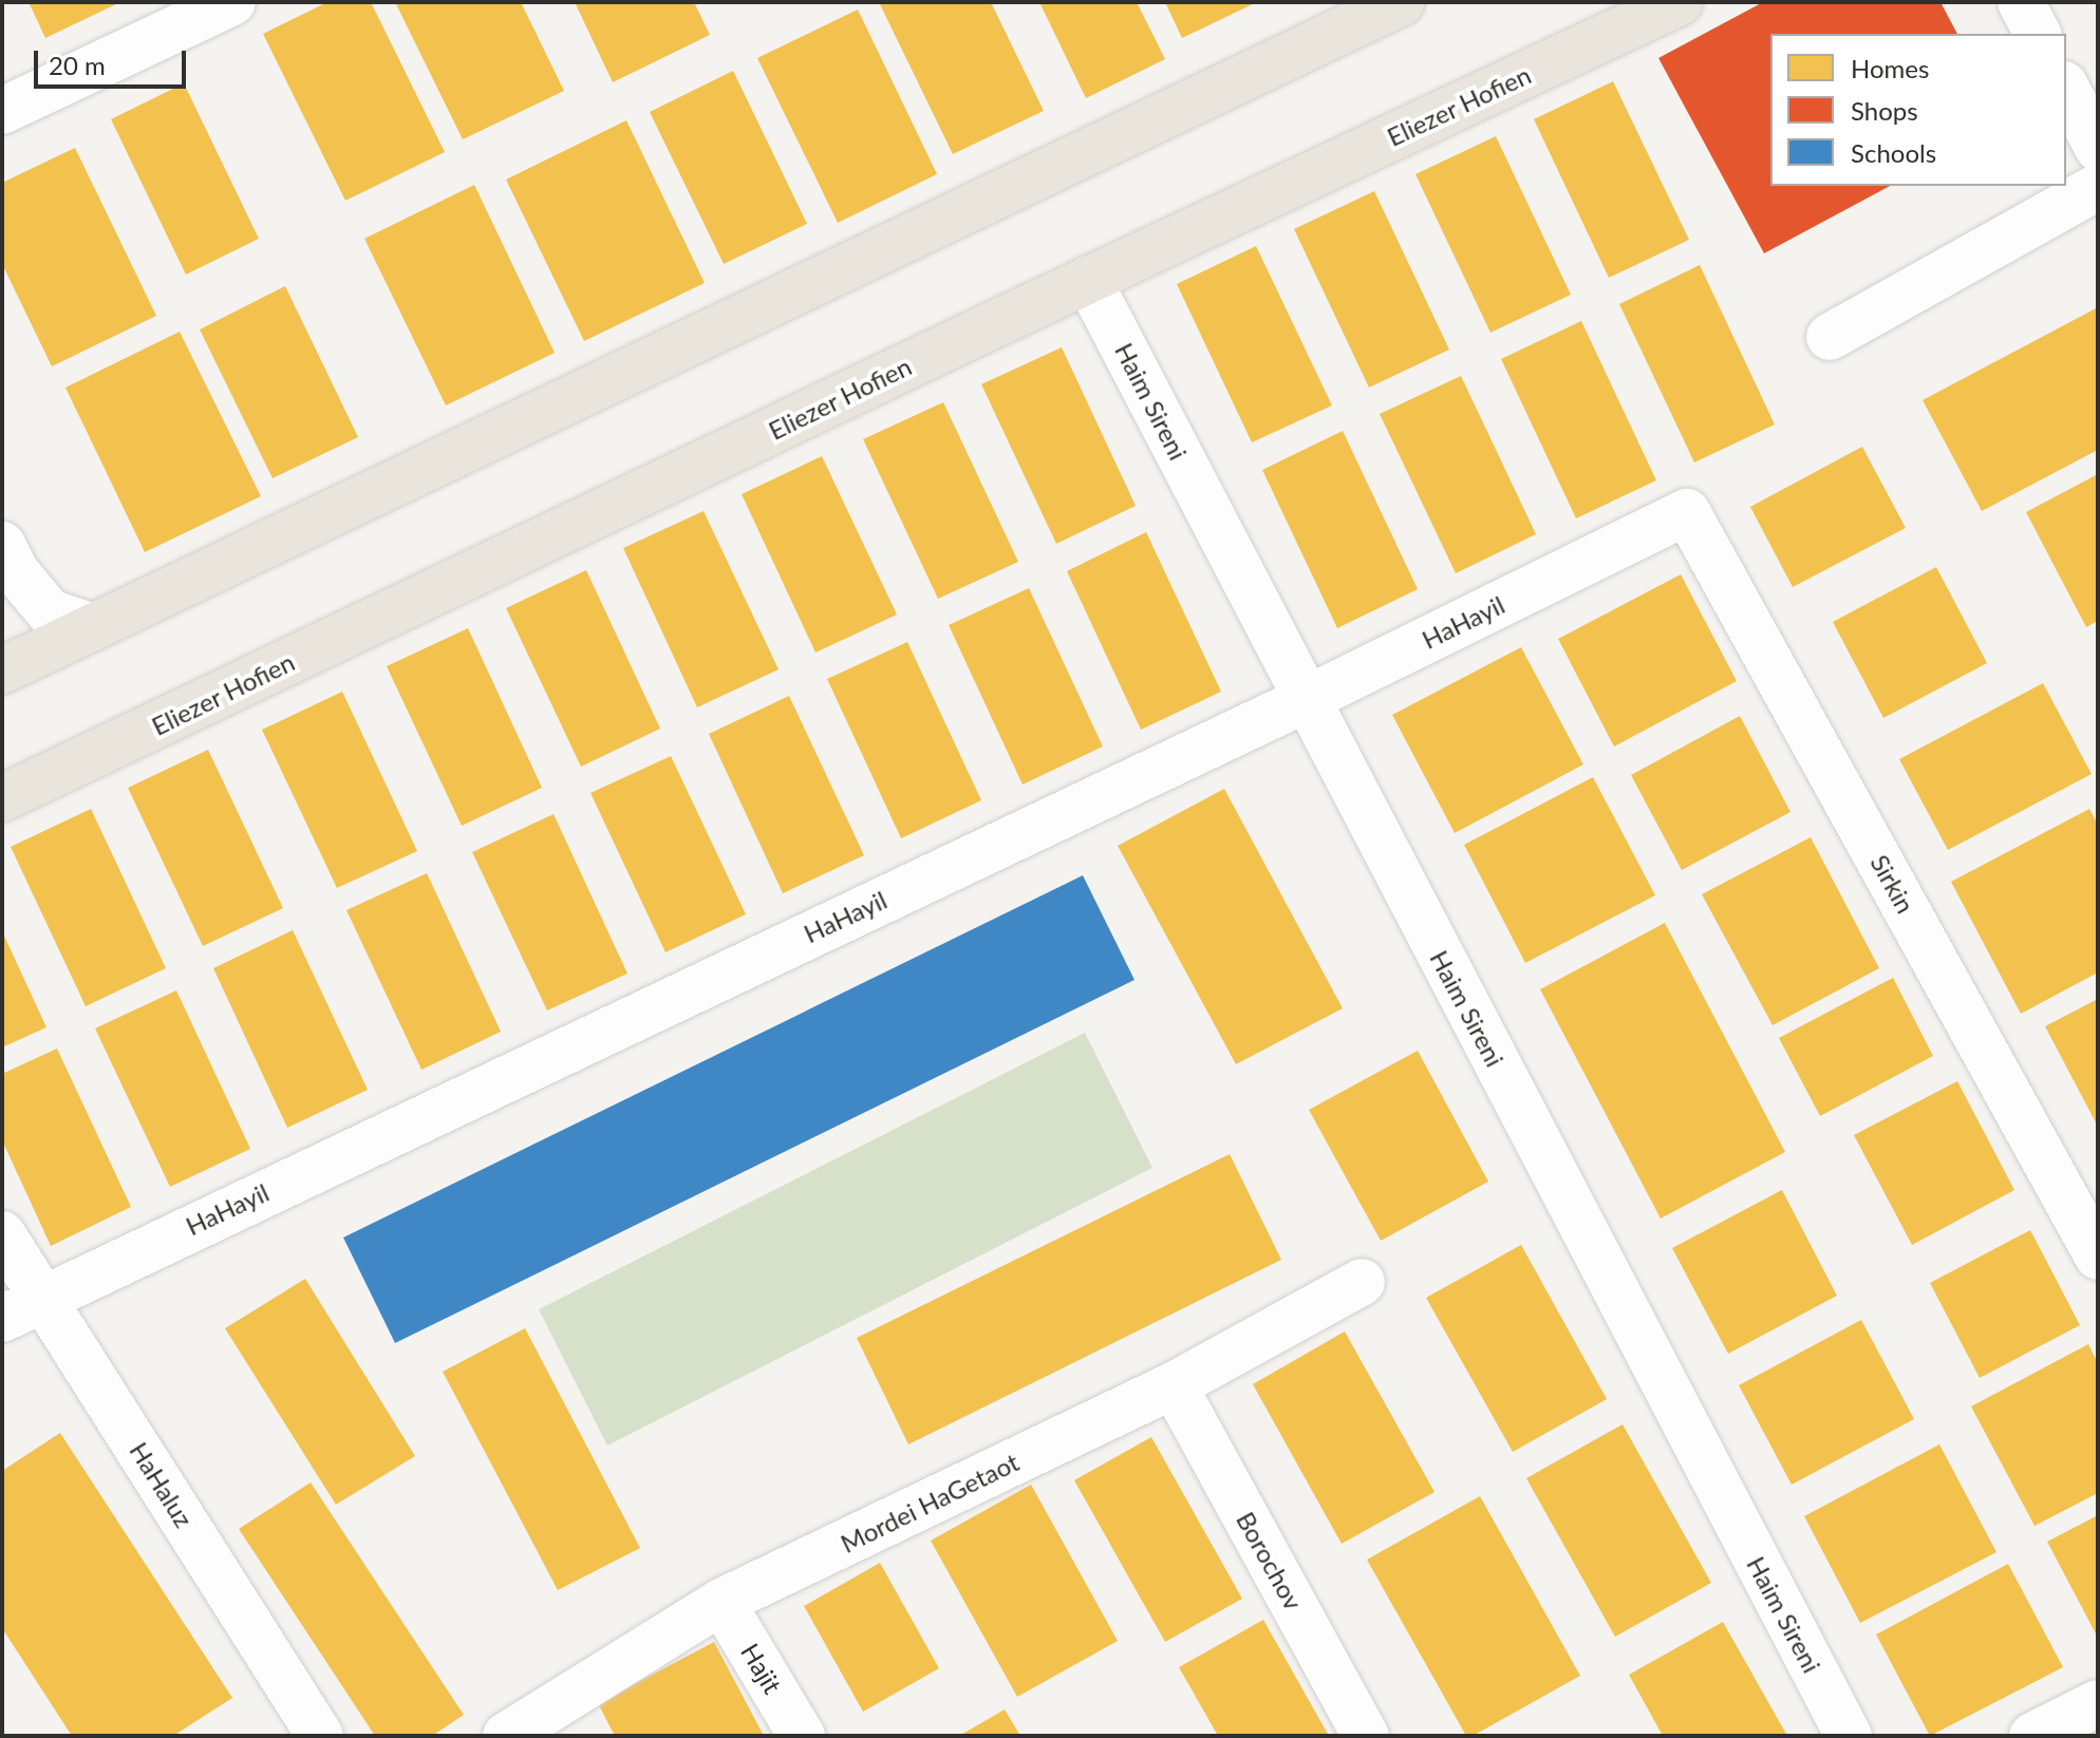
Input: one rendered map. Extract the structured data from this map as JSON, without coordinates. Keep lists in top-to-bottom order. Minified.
{"streets":{"main road":["Eliezer Hofien"],"street":["Haim Sireni","HaHayil","Sirkin","HaHaluz","Mordei HaGetaot","Borochov","Hajit"]},"crossings":[["Eliezer Hofien","Haim Sireni"],["Haim Sireni","HaHayil"],["HaHayil","Sirkin"],["HaHayil","HaHaluz"],["Mordei HaGetaot","Borochov"],["Mordei HaGetaot","Hajit"]],"legend":["Homes","Shops","Schools"],"scale_bar":"20 m"}
